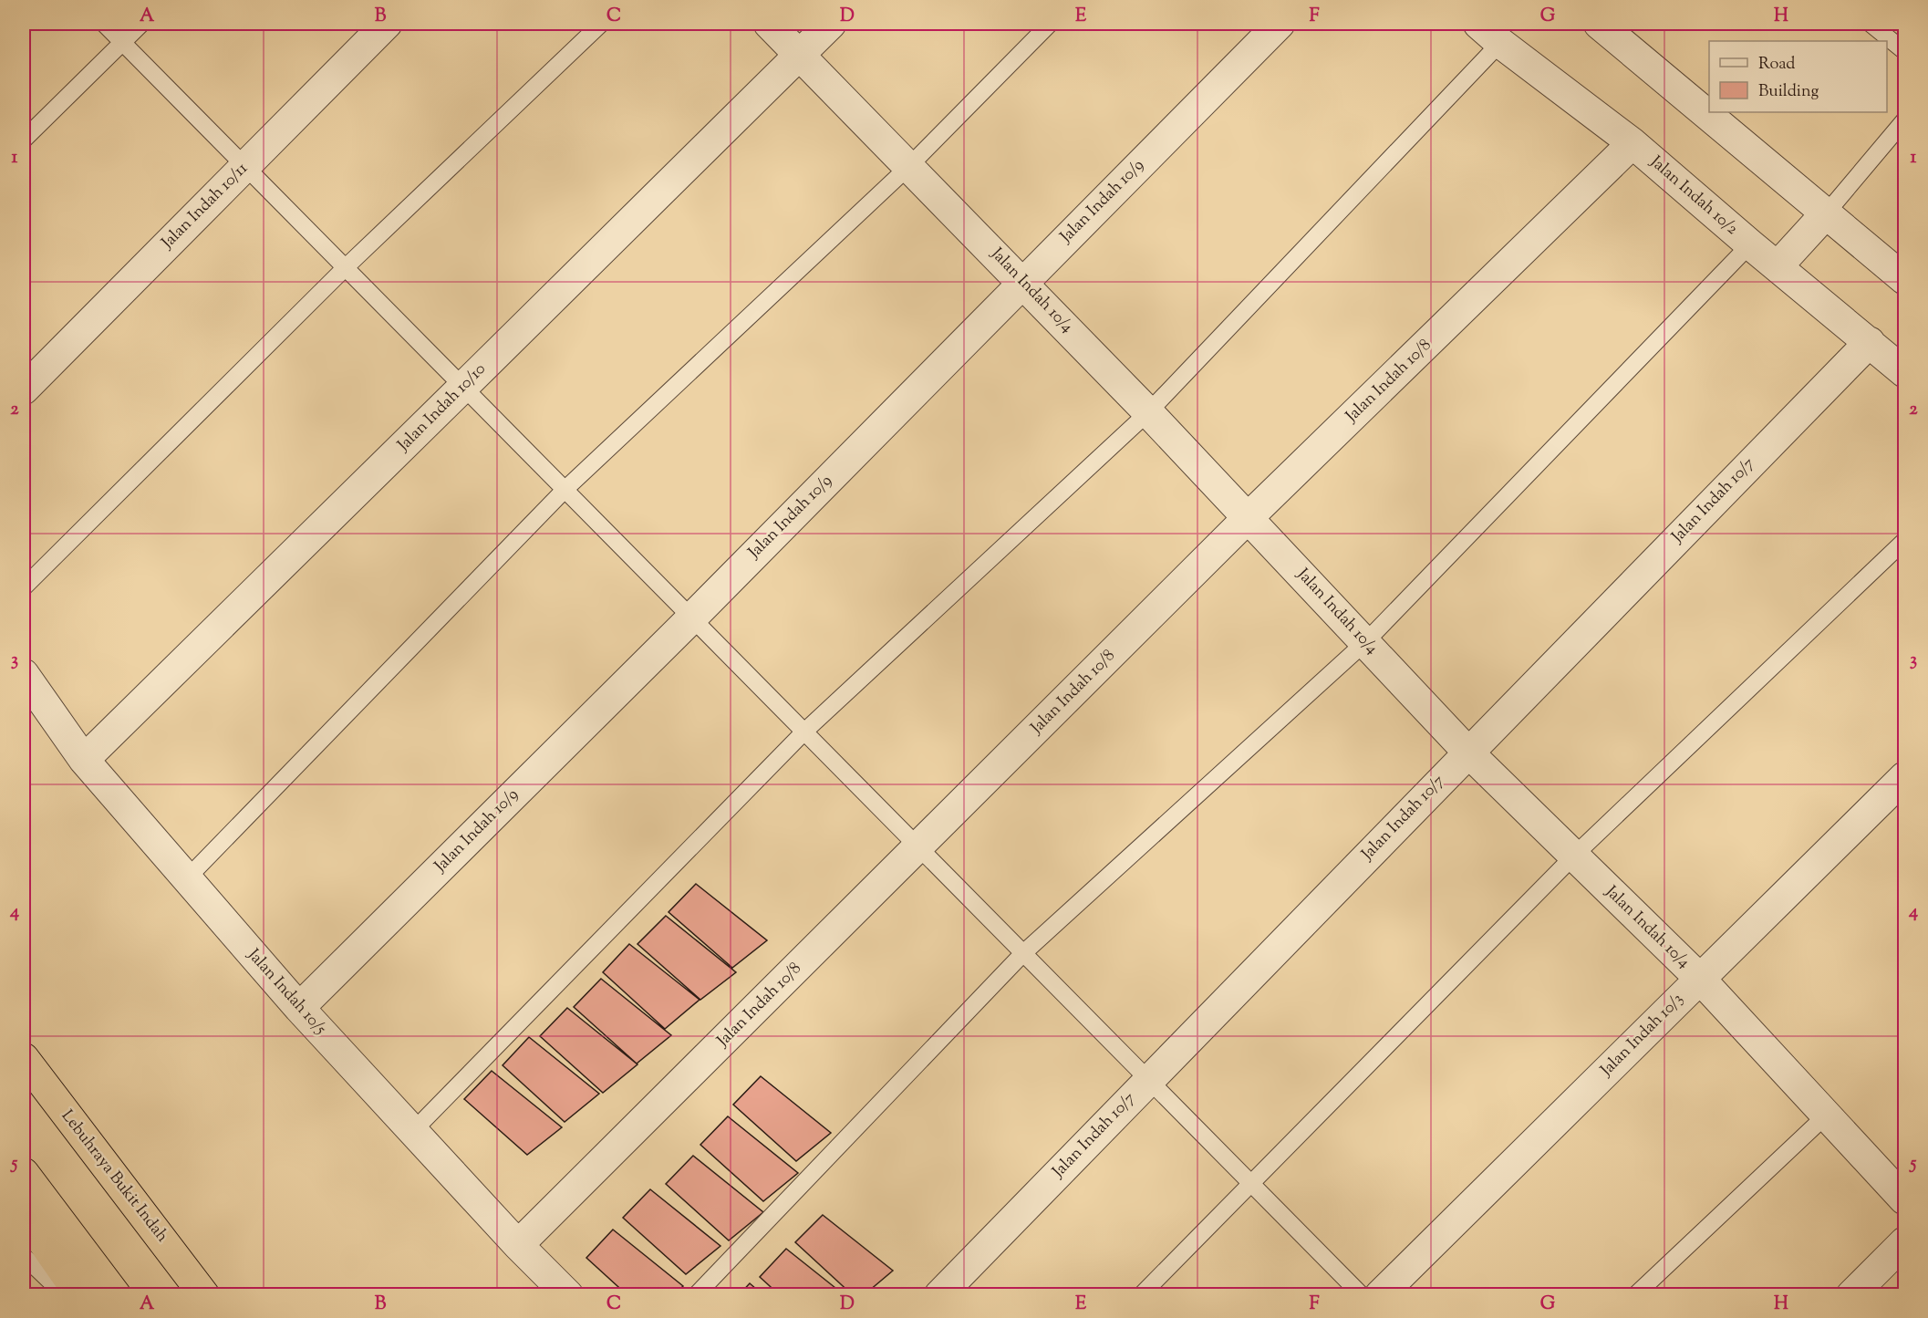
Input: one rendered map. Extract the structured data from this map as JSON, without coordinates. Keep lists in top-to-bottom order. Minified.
{"streets":{"highway":["Lebuhraya Bukit Indah"],"street":["Jalan Indah 10/2","Jalan Indah 10/9","Jalan Indah 10/11","Jalan Indah 10/4","Jalan Indah 10/8","Jalan Indah 10/10","Jalan Indah 10/7","Jalan Indah 10/5","Jalan Indah 10/3"]},"crossings":[["Jalan Indah 10/2","Jalan Indah 10/8"],["Jalan Indah 10/2","Jalan Indah 10/7"],["Jalan Indah 10/9","Jalan Indah 10/4"],["Jalan Indah 10/9","Jalan Indah 10/5"],["Jalan Indah 10/4","Jalan Indah 10/8"],["Jalan Indah 10/4","Jalan Indah 10/10"],["Jalan Indah 10/4","Jalan Indah 10/7"],["Jalan Indah 10/4","Jalan Indah 10/3"],["Jalan Indah 10/8","Jalan Indah 10/5"],["Jalan Indah 10/10","Jalan Indah 10/5"]],"legend":["Road","Building"],"grid":{"columns":["A","B","C","D","E","F","G","H"],"rows":["1","2","3","4","5"]}}
